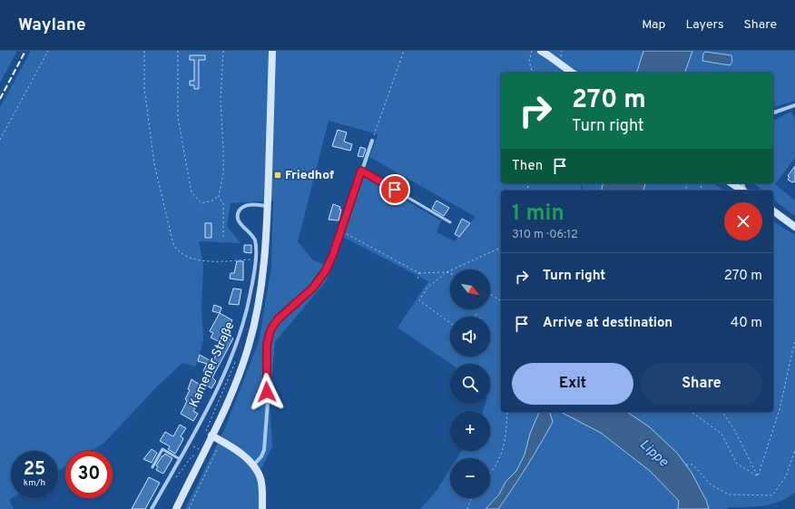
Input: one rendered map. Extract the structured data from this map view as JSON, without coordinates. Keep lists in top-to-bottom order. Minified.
{"streets":{"main road":["Kamener Straße"]},"water":["Lippe"],"places":{"transit":["Friedhof"]},"north":"bottom right","page":{"header":"Waylane","nav":["Map","Layers","Share"],"turn":["270 m","Turn right"],"then":"Then","heading":["1 min","310 m · 06:12"],"list":[{"name":"Turn right","value":"270 m"},{"name":"Arrive at destination","value":"40 m"}],"map_buttons":["+","−"],"buttons":["Exit","Share"],"speed":"25 km/h","limit":"30"}}
